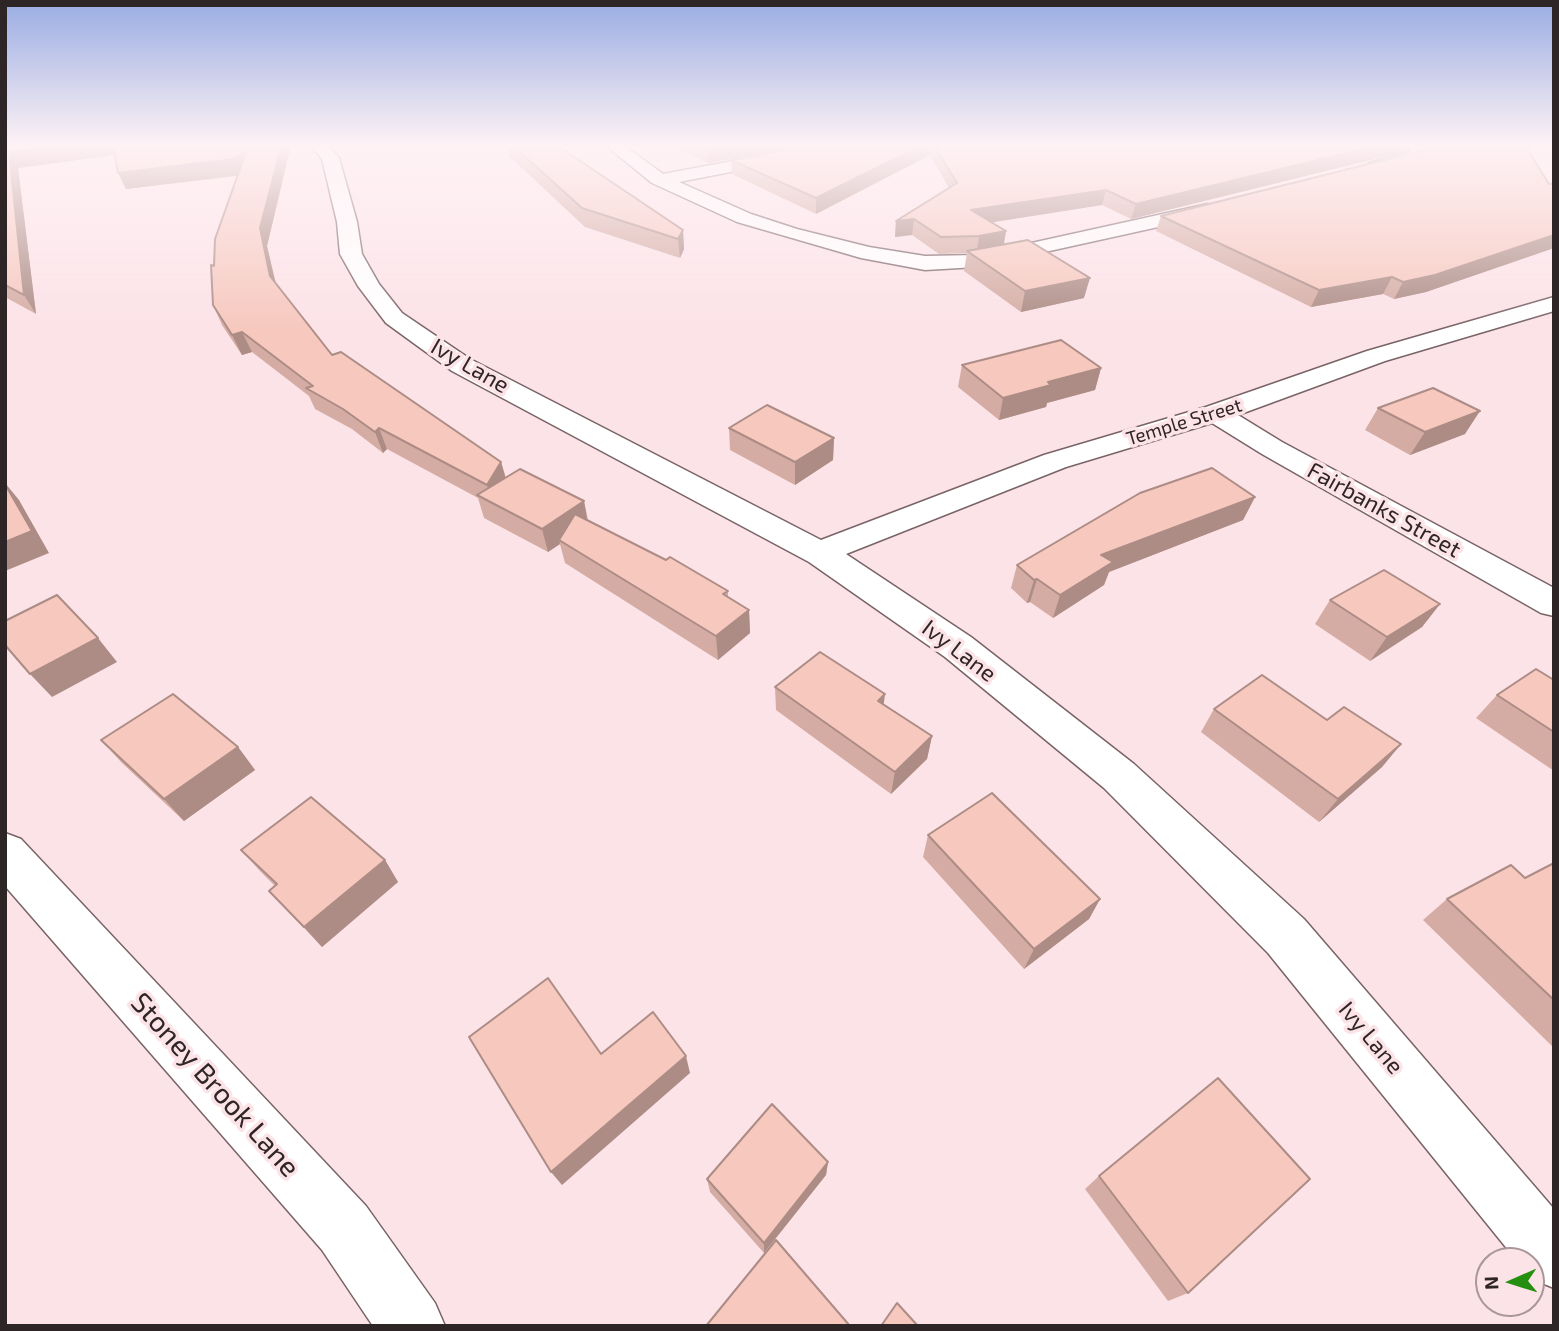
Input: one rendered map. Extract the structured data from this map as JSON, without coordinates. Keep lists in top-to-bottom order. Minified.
{"streets":{"street":["Ivy Lane","Temple Street","Fairbanks Street","Stoney Brook Lane"]},"crossings":[["Ivy Lane","Temple Street"],["Temple Street","Fairbanks Street"]],"north":"left"}
